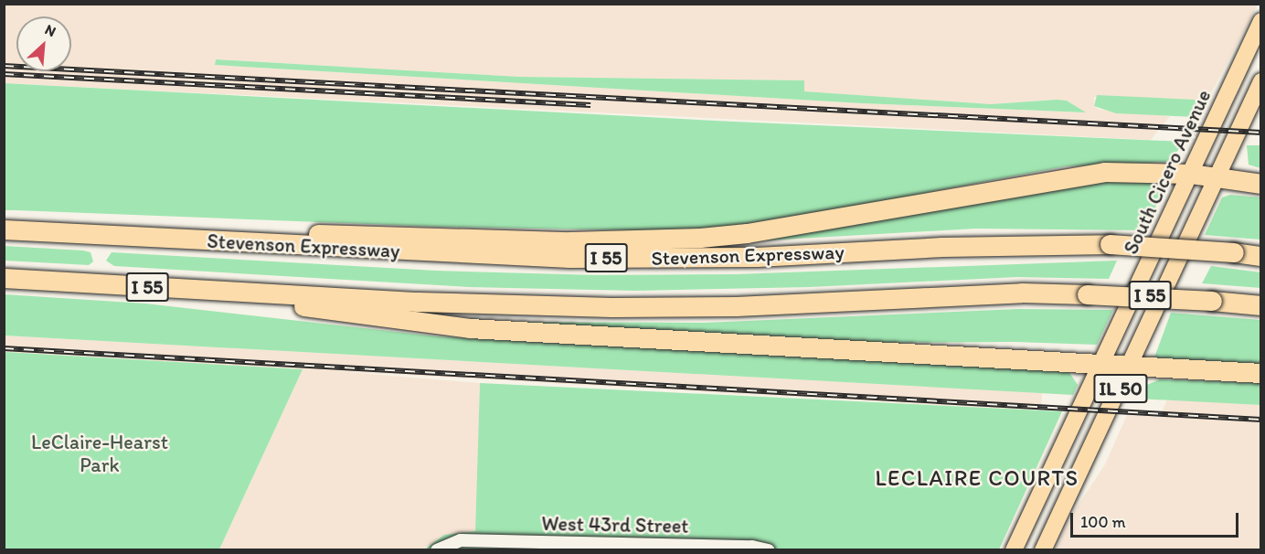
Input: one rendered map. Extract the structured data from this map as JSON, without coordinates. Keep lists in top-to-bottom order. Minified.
{"streets":{"highway":["Stevenson Expressway","I 55"],"main road":["South Cicero Avenue","IL 50"],"street":["West 43rd Street"]},"districts":["LECLAIRE COURTS"],"parks":["LeClaire-Hearst Park"],"scale_bar":"100 m","north":"top right"}
